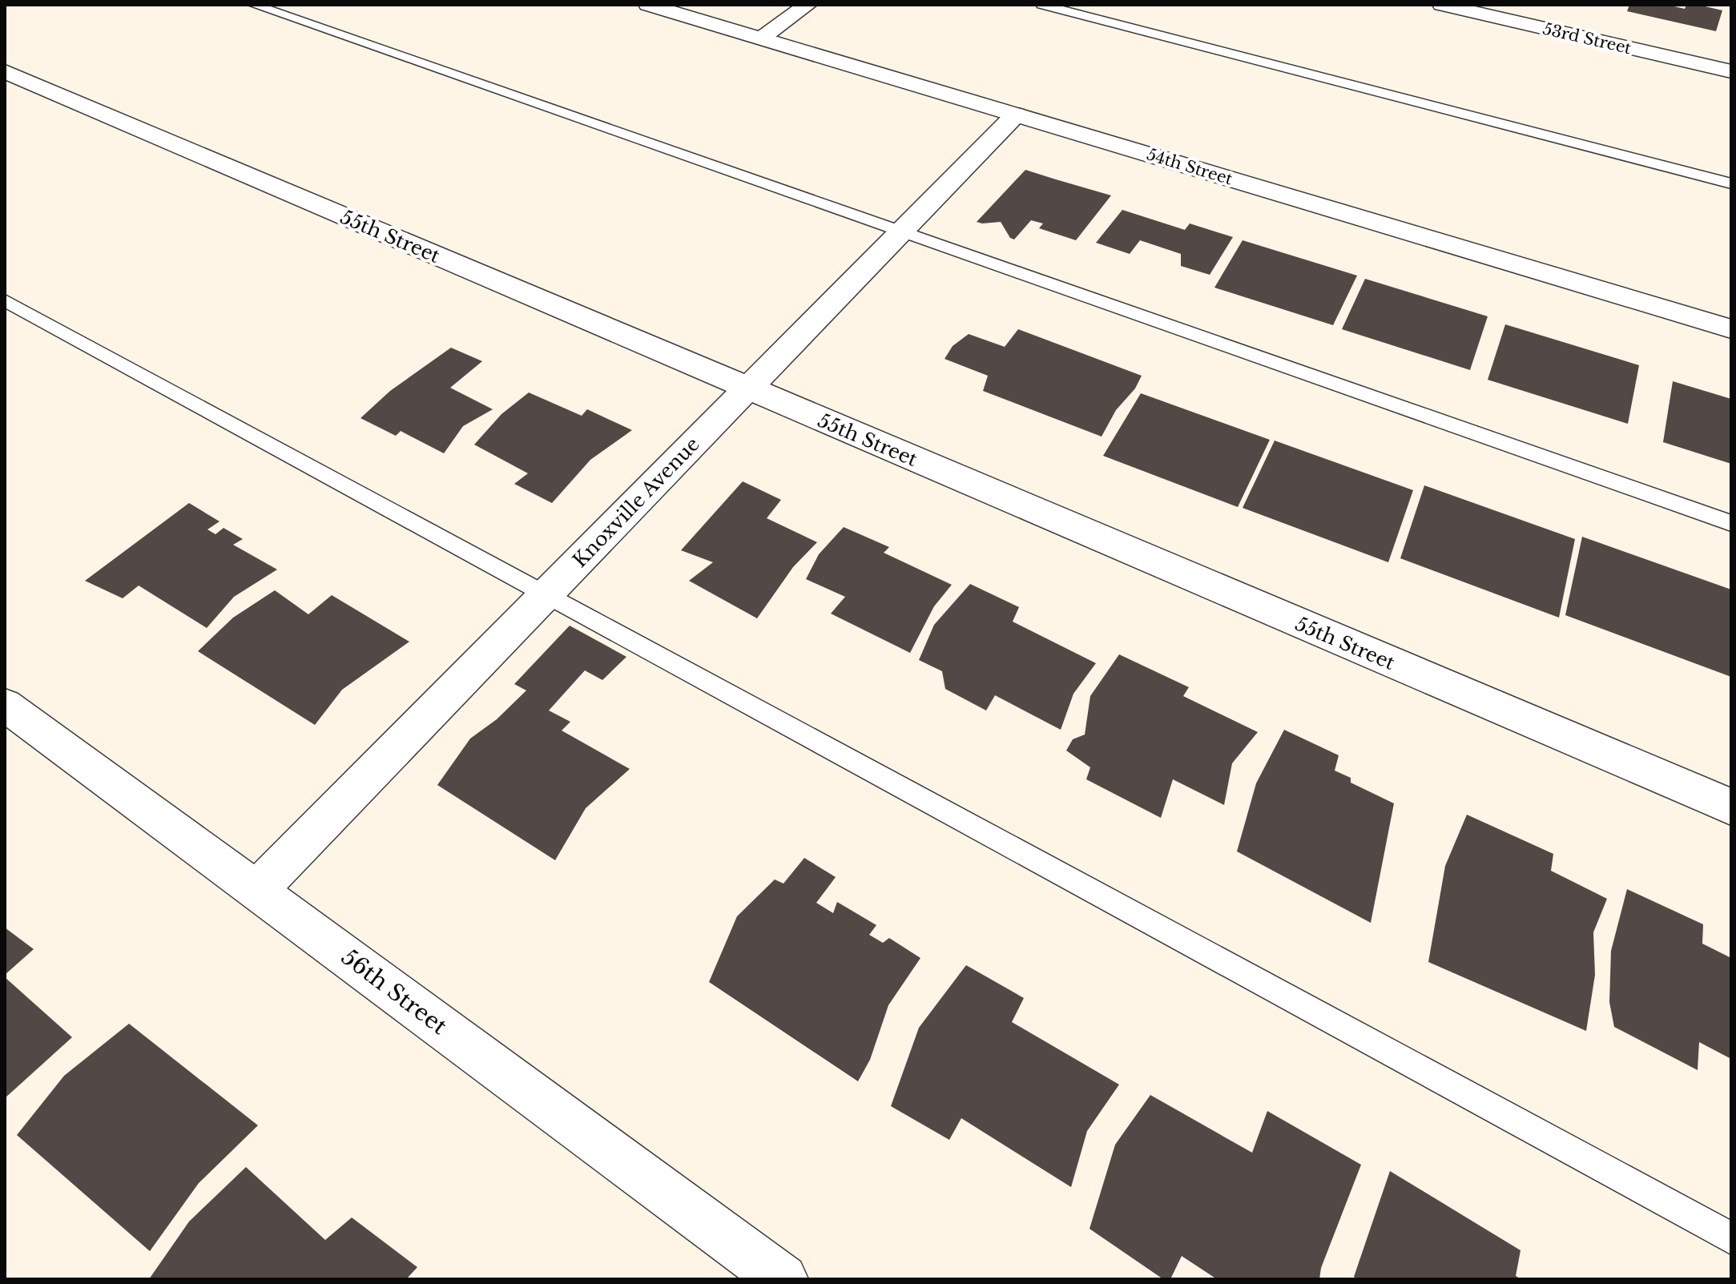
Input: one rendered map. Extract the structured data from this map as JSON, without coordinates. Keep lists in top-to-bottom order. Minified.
{"streets":{"street":["53rd Street","54th Street","55th Street","Knoxville Avenue","56th Street"]},"crossings":[["54th Street","Knoxville Avenue"],["55th Street","Knoxville Avenue"],["Knoxville Avenue","56th Street"]]}
